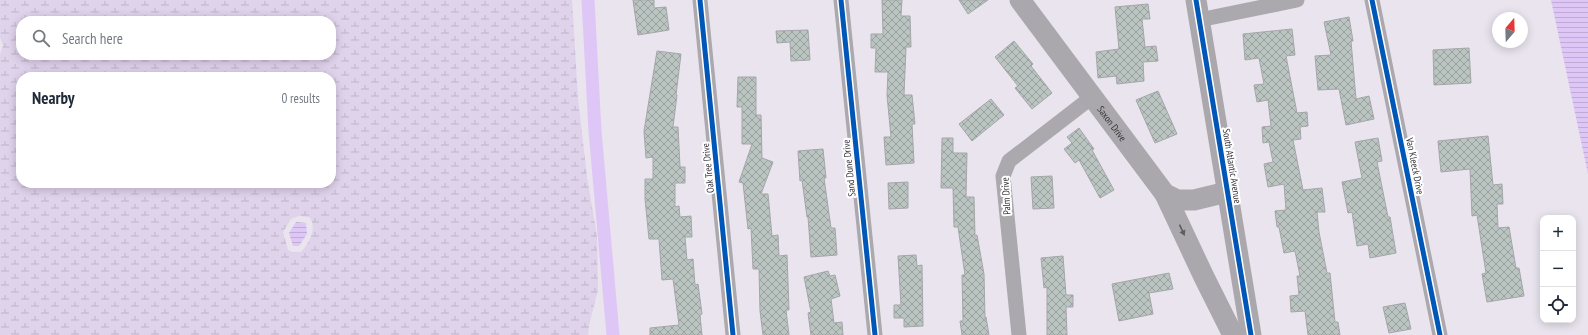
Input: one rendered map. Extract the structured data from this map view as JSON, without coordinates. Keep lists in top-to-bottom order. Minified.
{"streets":{"street":["Saxon Drive","South Atlantic Avenue","Van Kleeck Drive","Oak Tree Drive","Sand Dune Drive","Palm Drive"]},"crossings":[["Saxon Drive","Palm Drive"]],"one_way":["Saxon Drive"],"north":"top","page":{"search":"Search here","heading":["Nearby","0 results"],"map_buttons":["+","−"]}}
